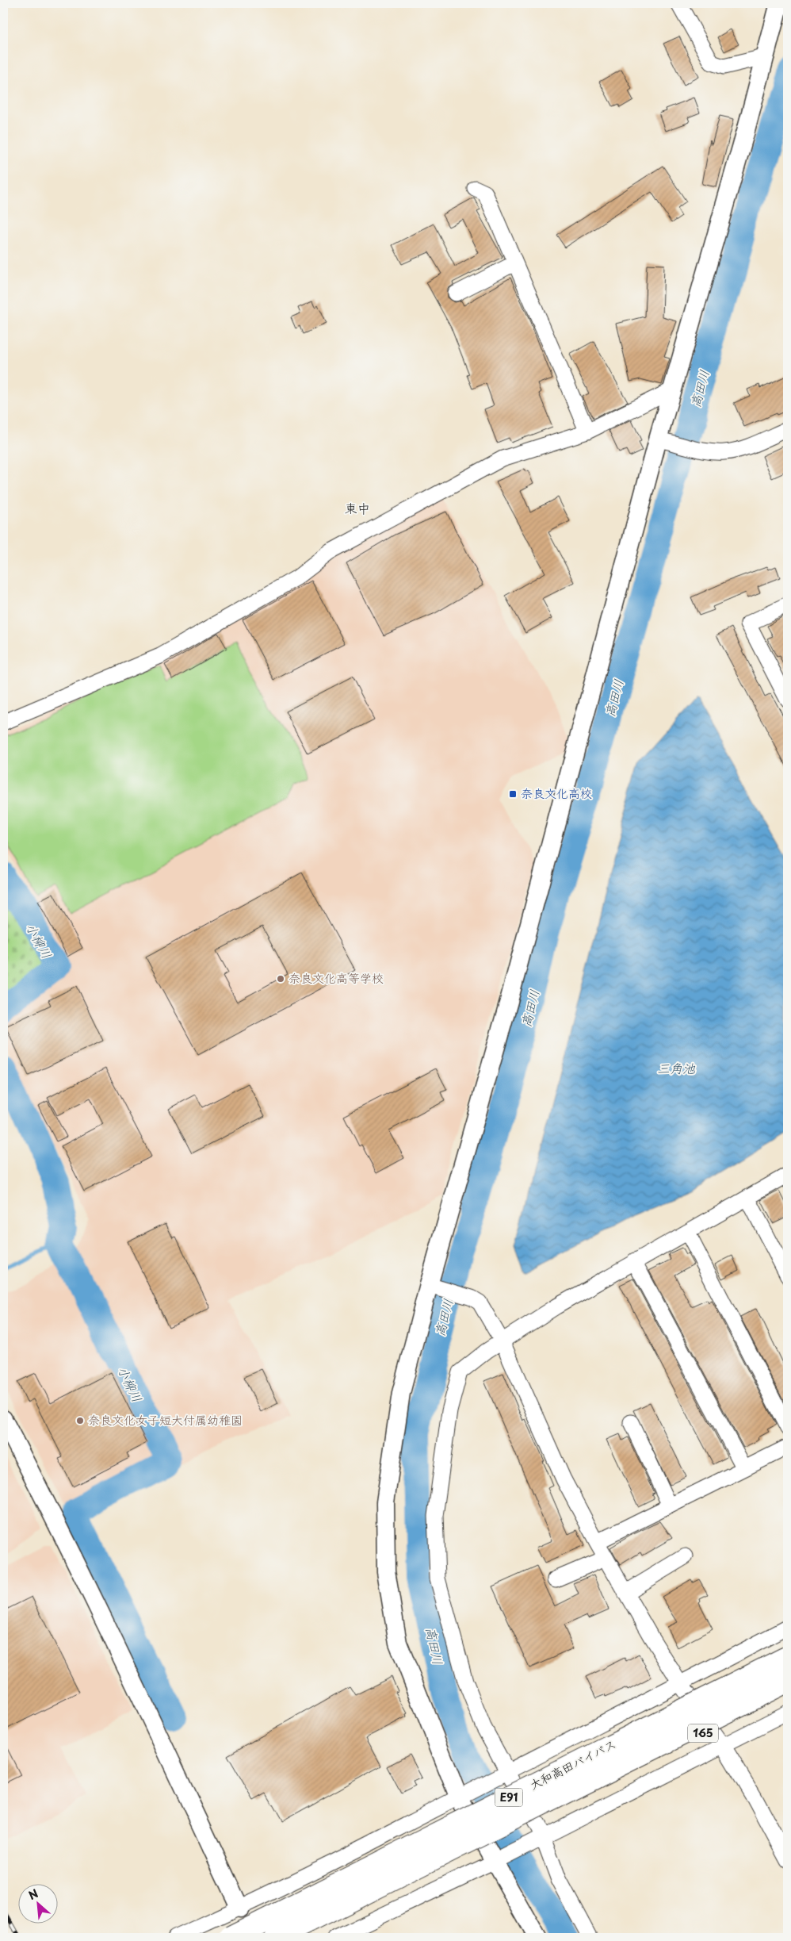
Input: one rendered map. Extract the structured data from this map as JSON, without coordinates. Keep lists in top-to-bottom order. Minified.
{"streets":{"highway":["165","大和高田バイパス","E91"]},"crossings":[["165","大和高田バイパス"]],"districts":["東中"],"water":["高田川","小柳川","三角池"],"places":{"transit":["奈良文化高校"],"other":["奈良文化高等学校","奈良文化女子短大付属幼稚園"]},"north":"top left"}
